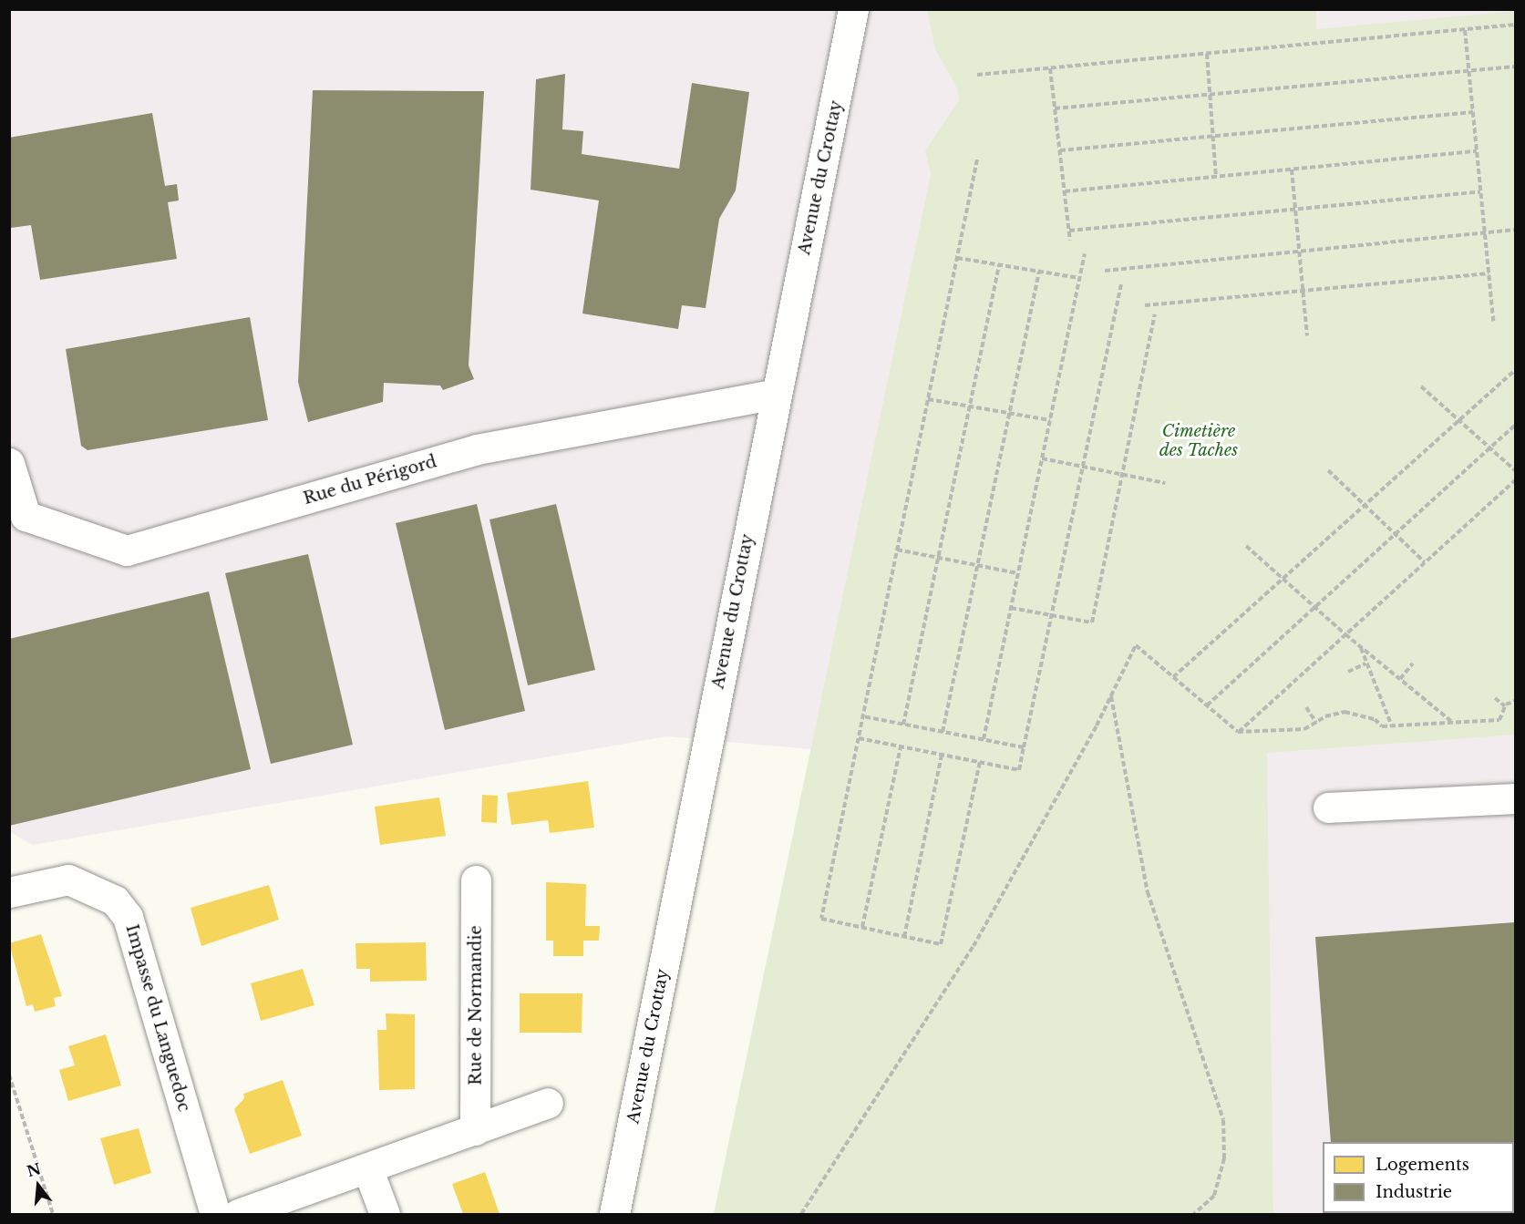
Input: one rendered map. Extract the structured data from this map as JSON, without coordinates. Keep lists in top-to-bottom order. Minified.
{"streets":{"street":["Avenue du Crottay","Rue du Périgord","Rue de Normandie","Impasse du Languedoc"]},"crossings":[["Avenue du Crottay","Rue du Périgord"]],"parks":["Cimetière des Taches"],"legend":["Logements","Industrie"],"north":"top"}
